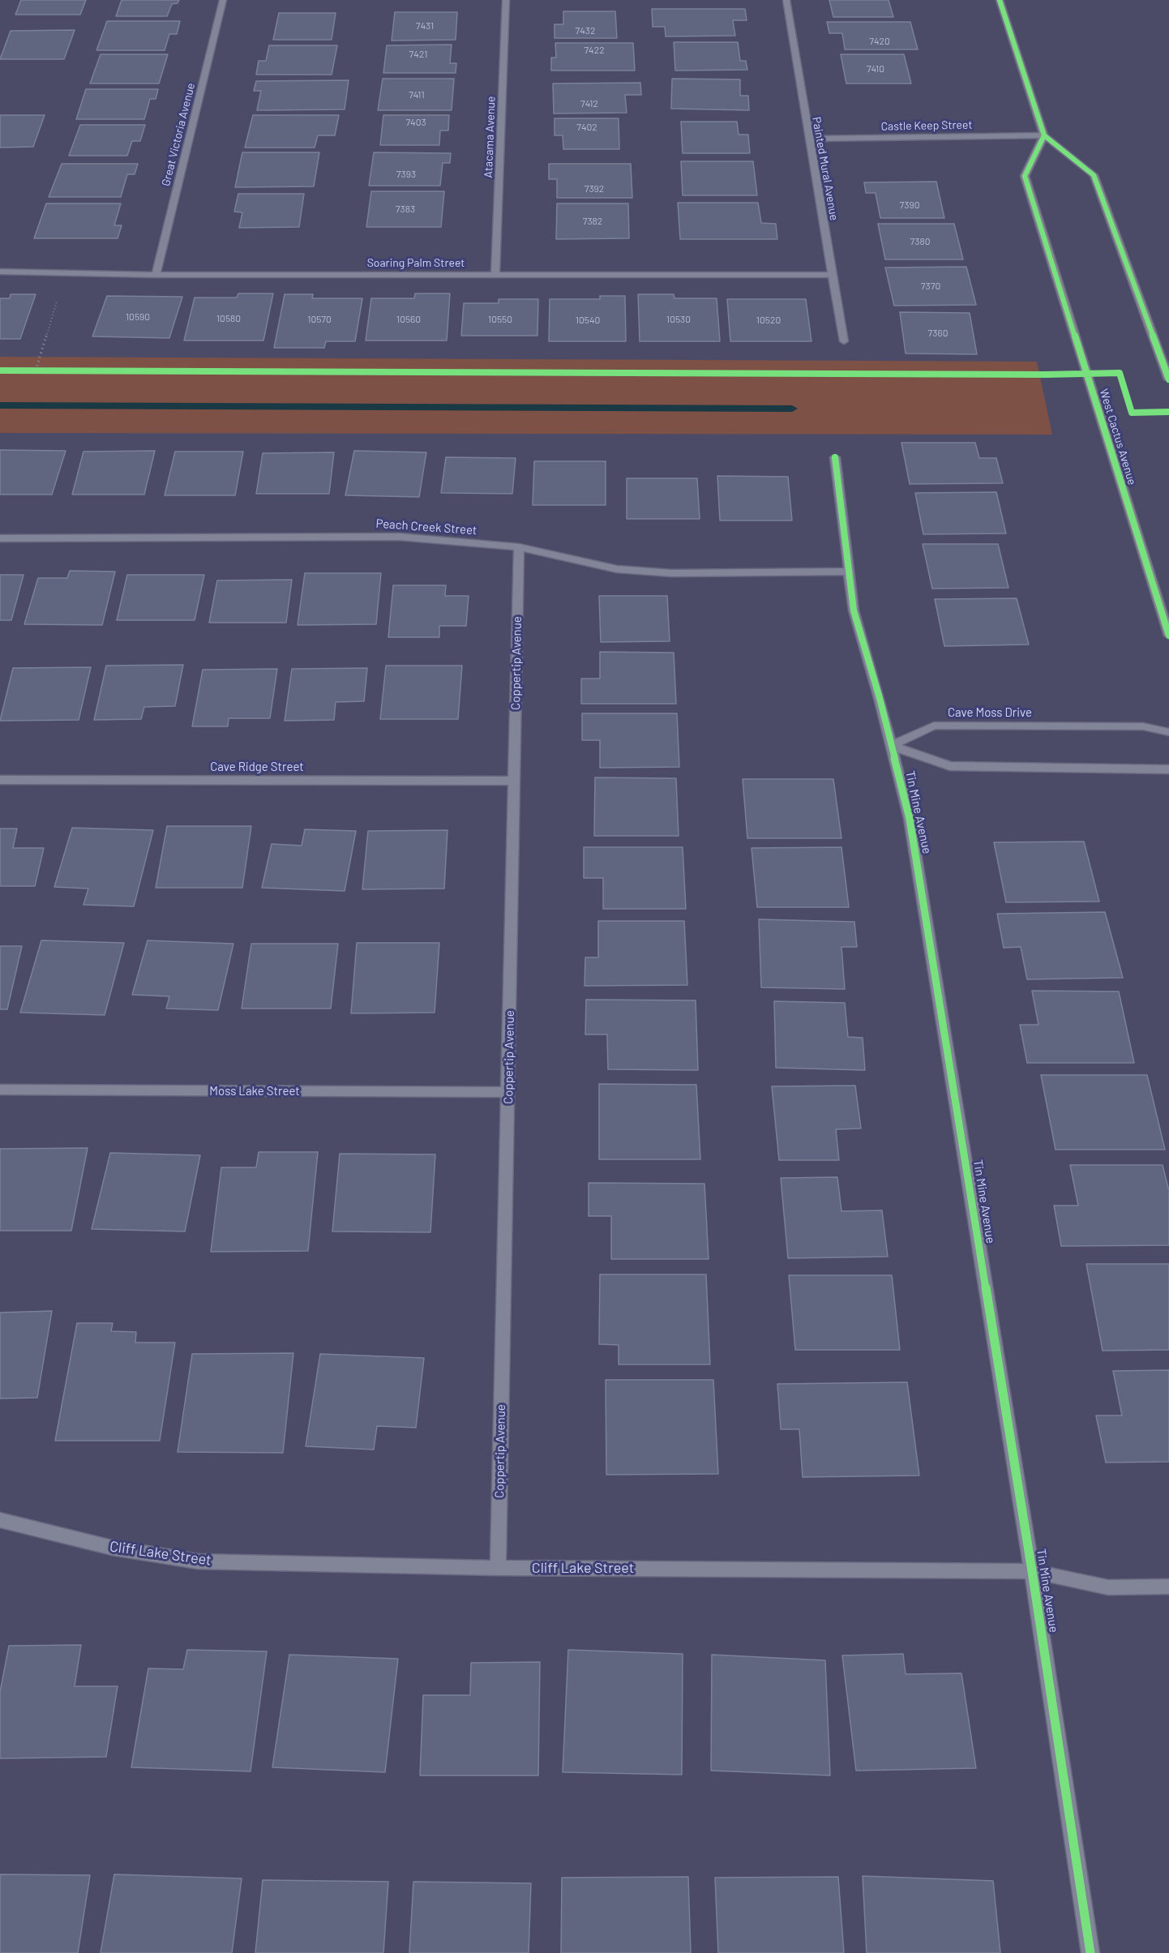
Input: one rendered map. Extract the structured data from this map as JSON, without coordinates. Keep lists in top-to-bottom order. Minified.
{"streets":{"main road":["West Cactus Avenue"],"street":["Castle Keep Street","Great Victoria Avenue","Atacama Avenue","Painted Mural Avenue","Soaring Palm Street","Peach Creek Street","Coppertip Avenue","Cave Moss Drive","Cave Ridge Street","Tin Mine Avenue","Moss Lake Street","Cliff Lake Street"]},"crossings":[["Castle Keep Street","Painted Mural Avenue"],["Castle Keep Street","West Cactus Avenue"],["Great Victoria Avenue","Soaring Palm Street"],["Atacama Avenue","Soaring Palm Street"],["Painted Mural Avenue","Soaring Palm Street"],["Peach Creek Street","Coppertip Avenue"],["Peach Creek Street","Tin Mine Avenue"],["Coppertip Avenue","Cave Ridge Street"],["Coppertip Avenue","Moss Lake Street"],["Coppertip Avenue","Cliff Lake Street"],["Cave Moss Drive","Tin Mine Avenue"],["Tin Mine Avenue","Cliff Lake Street"]],"house_numbers":["7431","7432","7420","7422","7421","7410","7411","7412","7403","7402","7393","7392","7390","7383","7382","7380","7370","10590","10580","10570","10560","10550","10530","10540","10520","7360"]}
